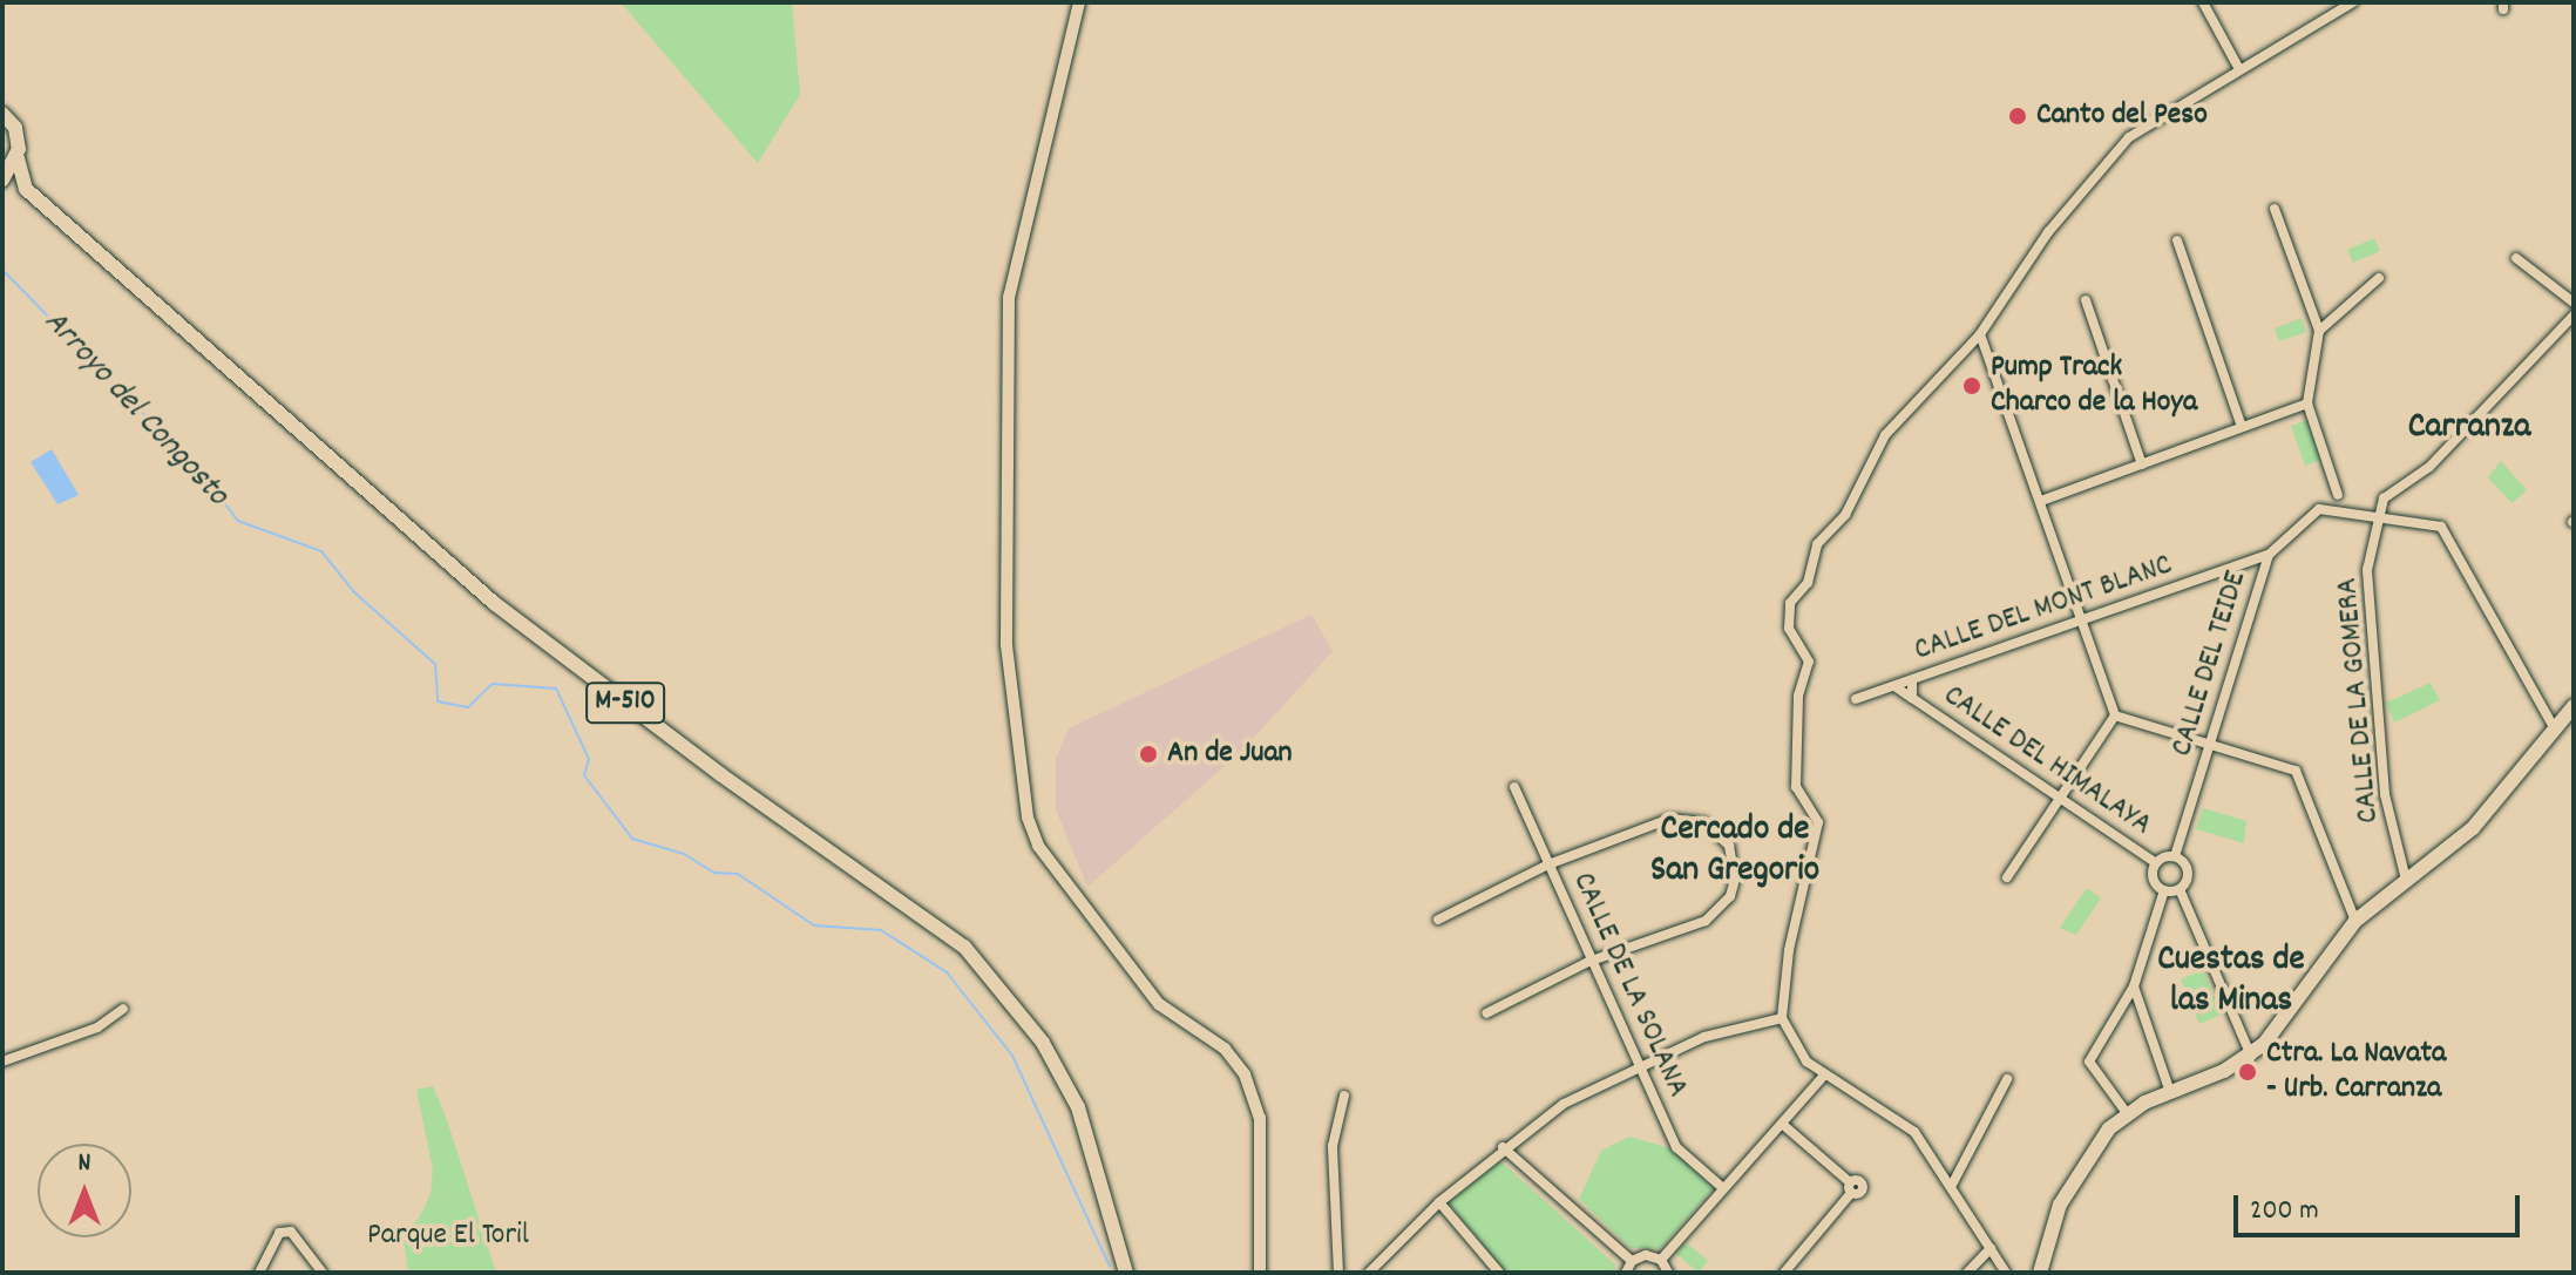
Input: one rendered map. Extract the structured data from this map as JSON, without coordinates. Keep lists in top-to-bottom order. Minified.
{"streets":{"main road":["M-510"],"street":["CALLE DEL MONT BLANC","CALLE DEL TEIDE","CALLE DE LA GOMERA","CALLE DEL HIMALAYA","CALLE DE LA SOLANA"]},"crossings":[["CALLE DEL MONT BLANC","CALLE DEL TEIDE"],["CALLE DEL MONT BLANC","CALLE DEL HIMALAYA"],["CALLE DEL TEIDE","CALLE DE LA GOMERA"],["CALLE DEL TEIDE","CALLE DEL HIMALAYA"]],"districts":["Carranza","Cercado de San Gregorio","Cuestas de las Minas"],"water":["Arroyo del Congosto"],"parks":["Parque El Toril"],"places":["Canto del Peso","Pump Track Charco de la Hoya","An de Juan","Ctra. La Navata - Urb. Carranza"],"scale_bar":"200 m","north":"top"}
